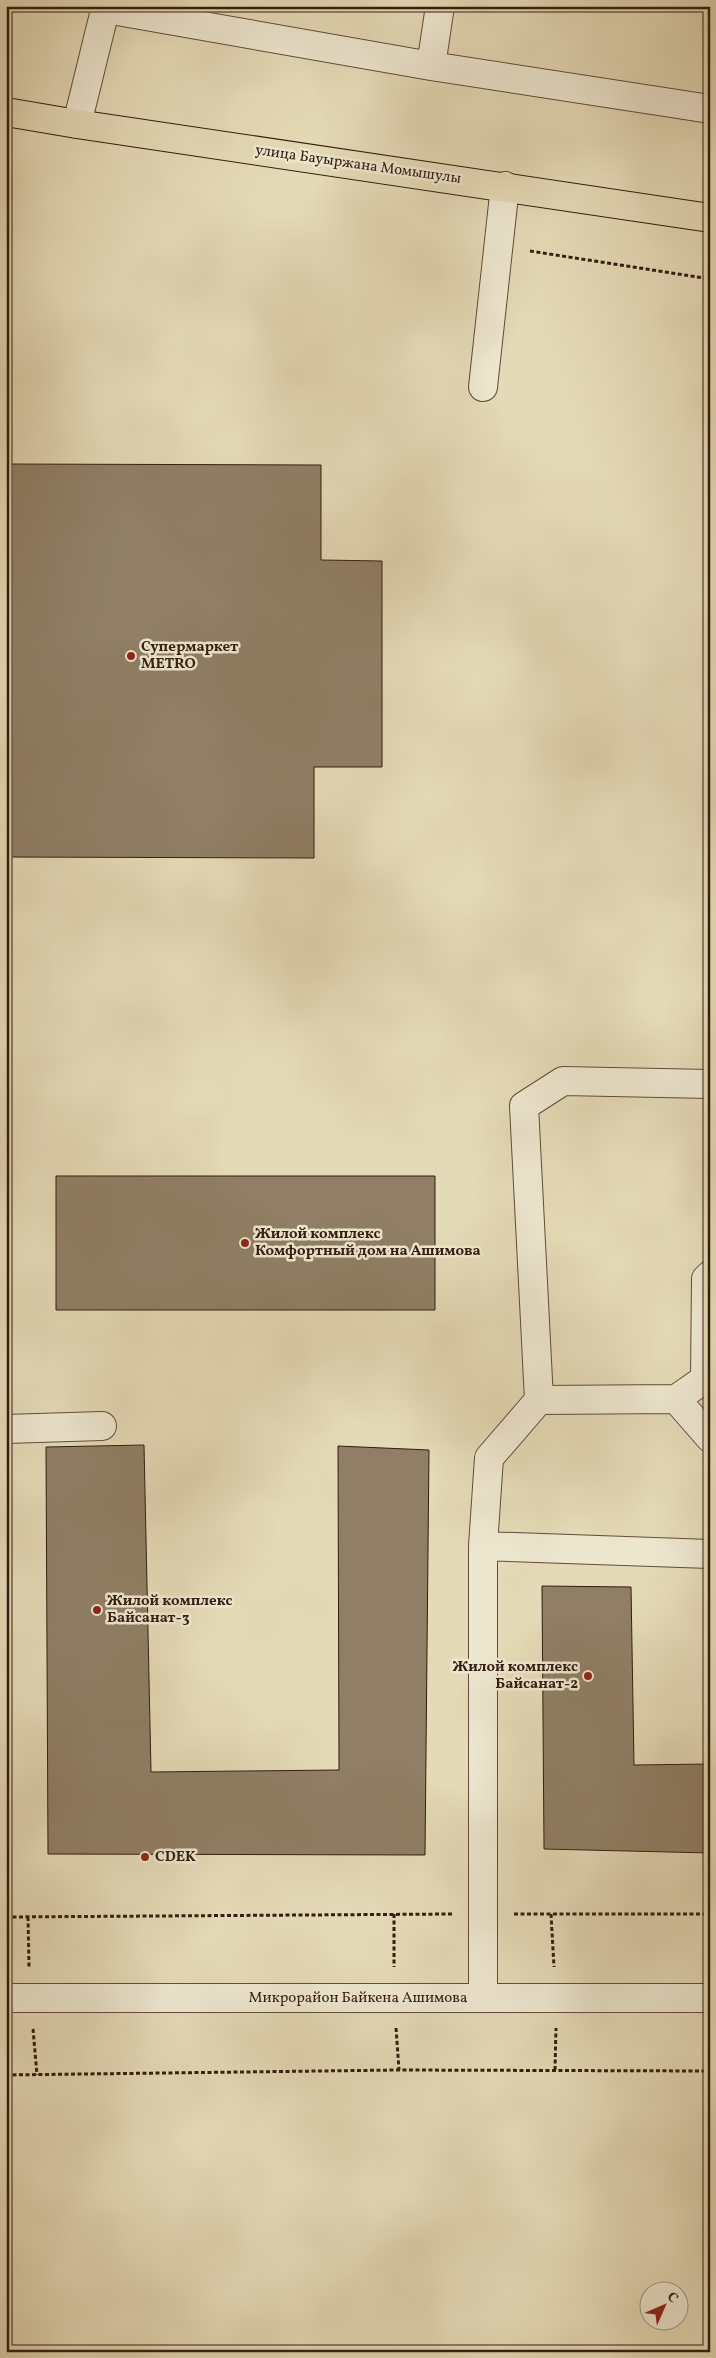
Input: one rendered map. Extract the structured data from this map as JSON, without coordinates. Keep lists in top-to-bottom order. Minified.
{"streets":{"main road":["улица Бауыржана Момышулы"],"street":["Микрорайон Байкена Ашимова"]},"places":["Супермаркет METRO","Жилой комплекс Комфортный дом на Ашимова","Жилой комплекс Байсанат-3","Жилой комплекс Байсанат-2","CDEK"],"north":"top right"}
